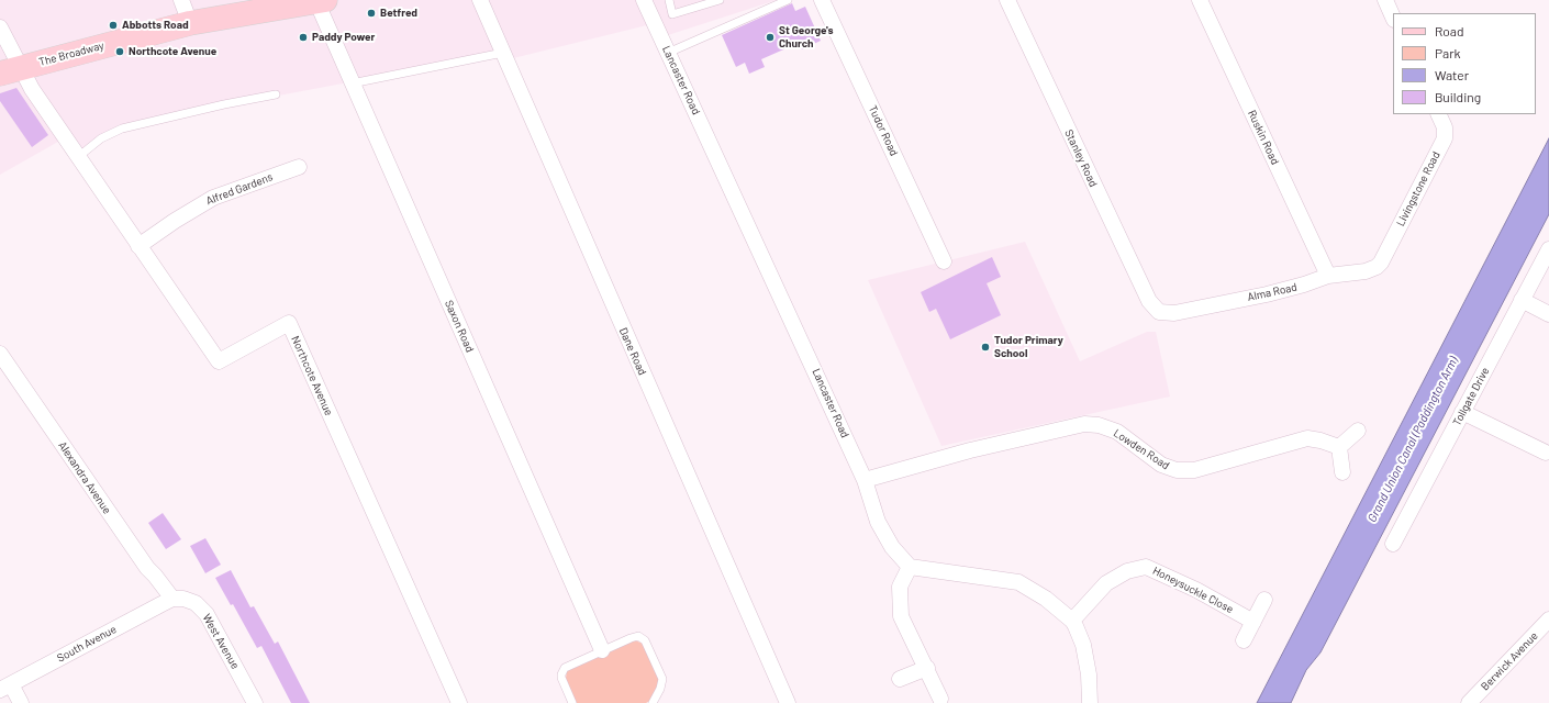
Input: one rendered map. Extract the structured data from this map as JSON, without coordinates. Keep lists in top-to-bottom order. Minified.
{"streets":{"main road":["The Broadway"],"street":["Lancaster Road","Tudor Road","Ruskin Road","Stanley Road","Alfred Gardens","Livingstone Road","Alma Road","Saxon Road","Dane Road","Northcote Avenue","Tollgate Drive","Lowden Road","Alexandra Avenue","Honeysuckle Close","West Avenue","South Avenue","Berwick Avenue"]},"crossings":[["The Broadway","Saxon Road"],["The Broadway","Northcote Avenue"],["Lancaster Road","Lowden Road"],["Ruskin Road","Alma Road"],["Stanley Road","Alma Road"],["Alfred Gardens","Northcote Avenue"],["Livingstone Road","Alma Road"],["Alexandra Avenue","West Avenue"],["Alexandra Avenue","South Avenue"],["West Avenue","South Avenue"]],"water":["Grand Union Canal (Paddington Arm)"],"places":["Betfred","Abbotts Road","Paddy Power","St George's Church","Northcote Avenue","Tudor Primary School"],"legend":["Road","Park","Water","Building"]}
